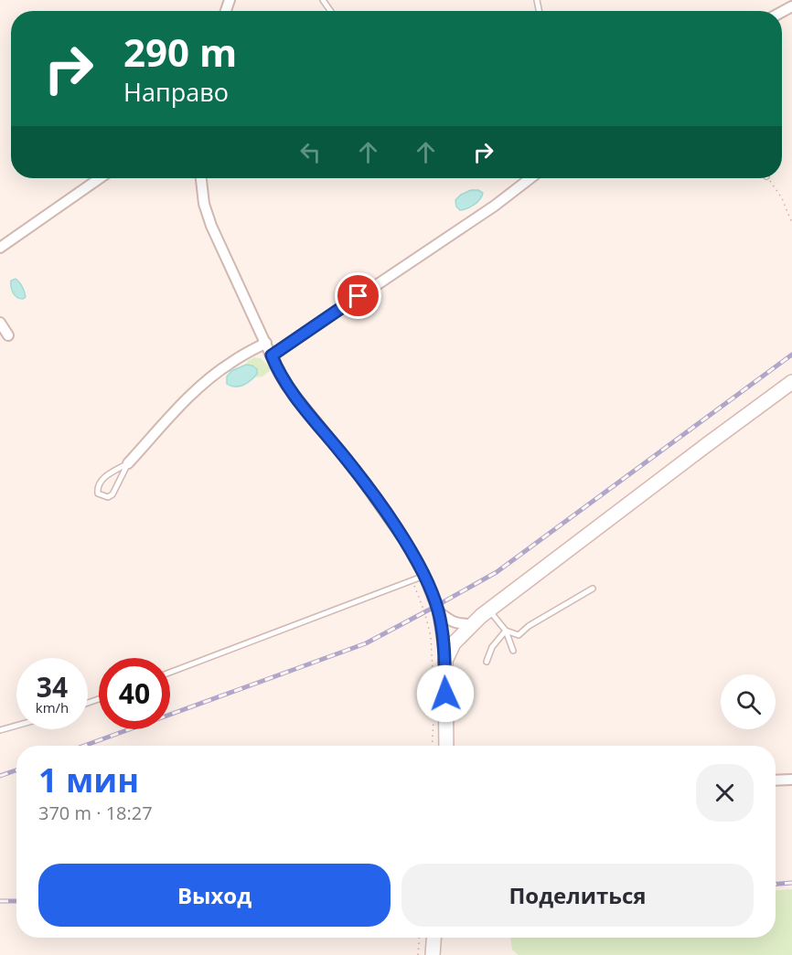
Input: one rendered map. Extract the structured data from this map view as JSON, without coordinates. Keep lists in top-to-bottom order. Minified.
{"page":{"turn":["290 m","Направо"],"speed":"34 km/h","limit":"40","heading":["1 мин","370 m · 18:27"],"buttons":["Выход","Поделиться"]}}
